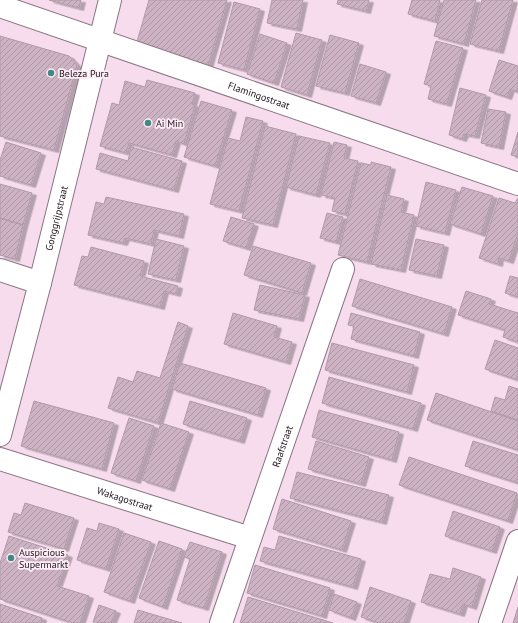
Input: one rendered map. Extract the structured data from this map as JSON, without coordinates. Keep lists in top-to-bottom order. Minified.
{"streets":{"street":["Flamingostraat","Gonggrijpstraat","Raafstraat","Wakagostraat"]},"crossings":[["Flamingostraat","Gonggrijpstraat"],["Raafstraat","Wakagostraat"]],"places":["Beleza Pura","Ai Min","Auspicious Supermarkt"]}
